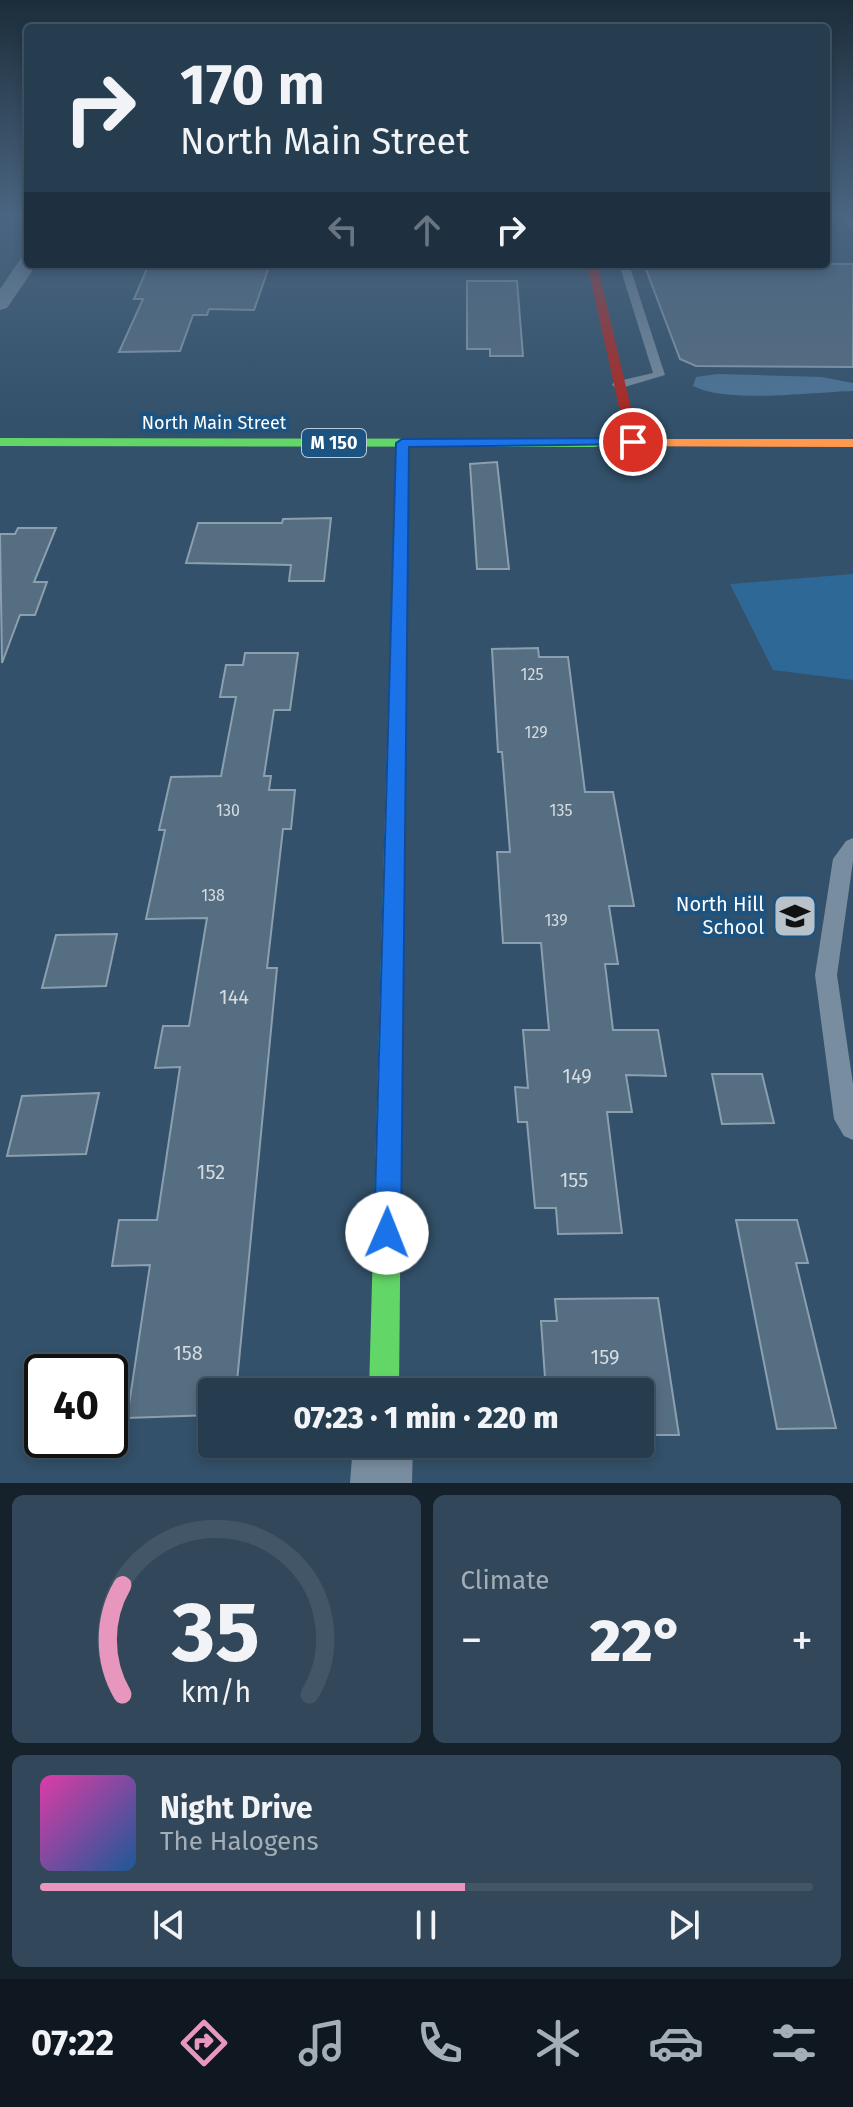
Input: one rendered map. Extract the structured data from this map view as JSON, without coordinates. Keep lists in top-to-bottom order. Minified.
{"streets":{"street":["North Main Street","M 150"]},"places":{"school or university":["North Hill School"]},"house_numbers":["125","129","130","135","138","139","144","149","152","155","158","159"],"page":{"turn":["170 m","North Main Street"],"limit":"40","trip":"07:23 · 1 min · 220 m","tile":"Climate","heat":["−","22°","+"],"song":["Night Drive","The Halogens"],"tabs":"07:22","gauge":["35","km/h"]}}
